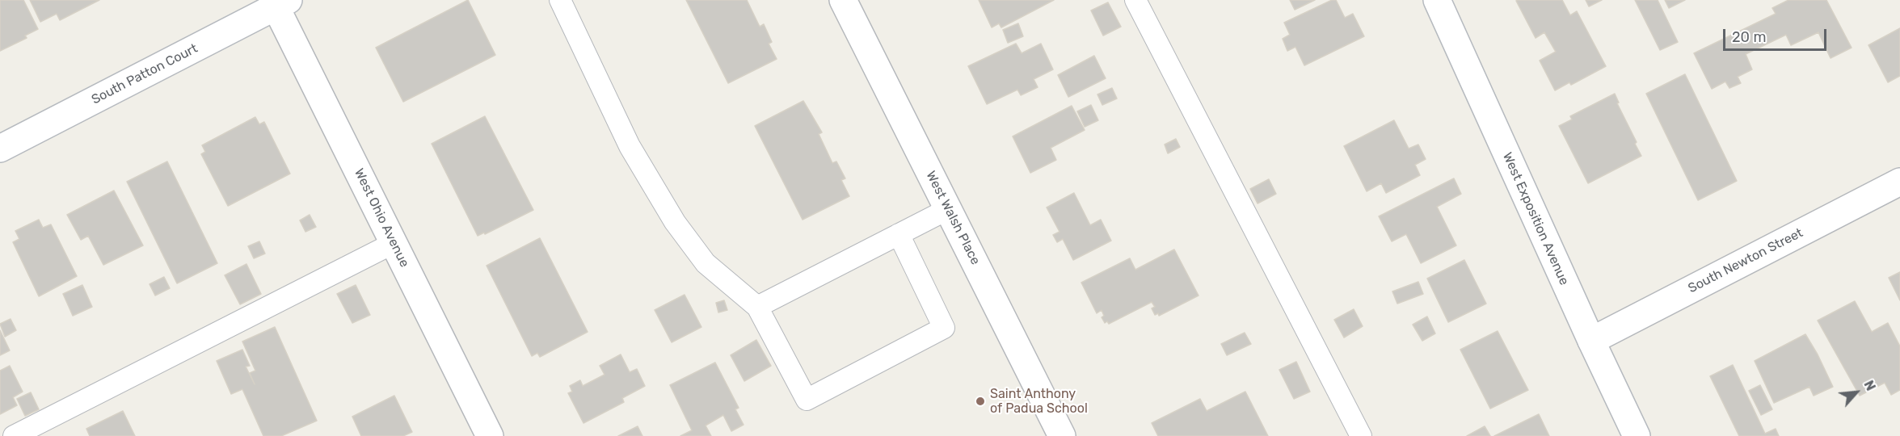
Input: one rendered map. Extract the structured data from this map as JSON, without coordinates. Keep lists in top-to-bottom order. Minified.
{"streets":{"street":["South Patton Court","West Ohio Avenue","West Walsh Place","West Exposition Avenue","South Newton Street"]},"crossings":[["South Patton Court","West Ohio Avenue"],["West Exposition Avenue","South Newton Street"]],"places":["Saint Anthony of Padua School"],"scale_bar":"20 m","north":"top right"}
